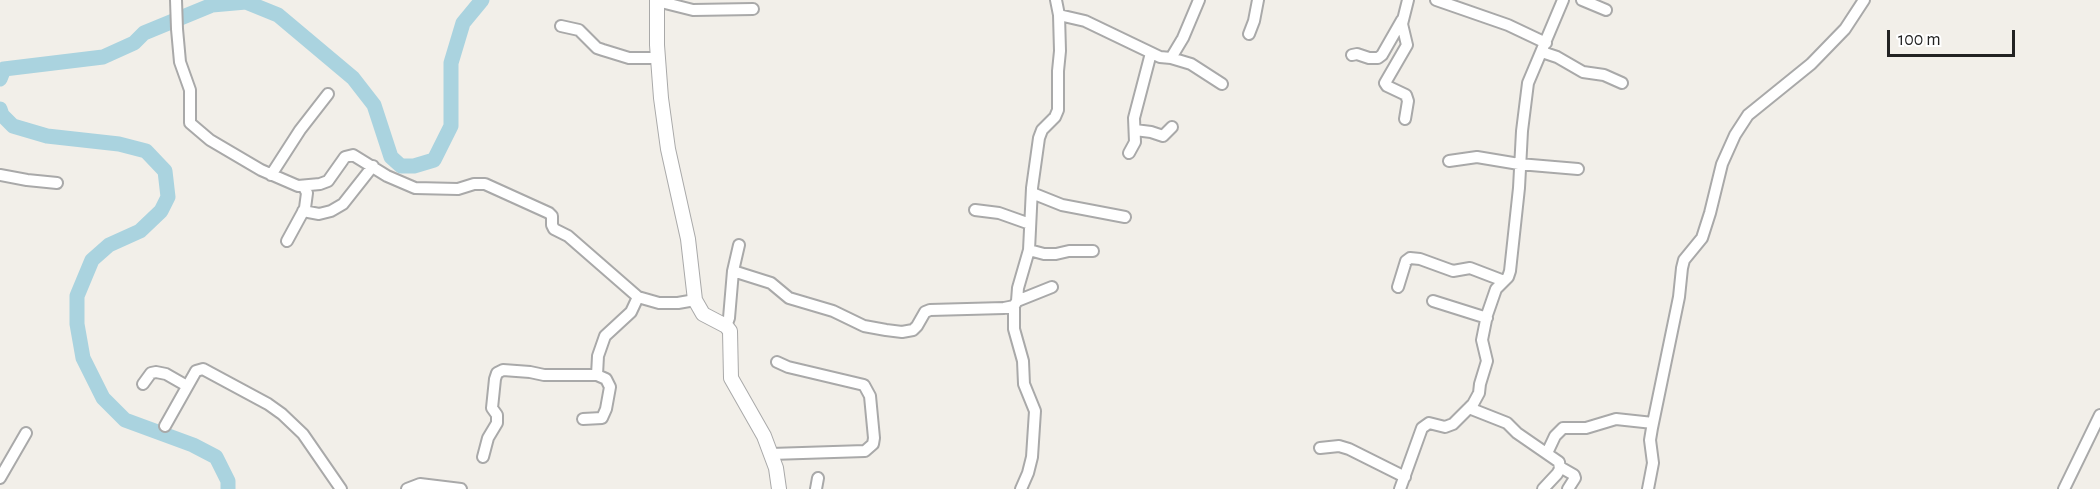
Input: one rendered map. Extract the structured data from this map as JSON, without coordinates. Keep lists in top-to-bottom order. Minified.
{"scale_bar":"100 m"}
